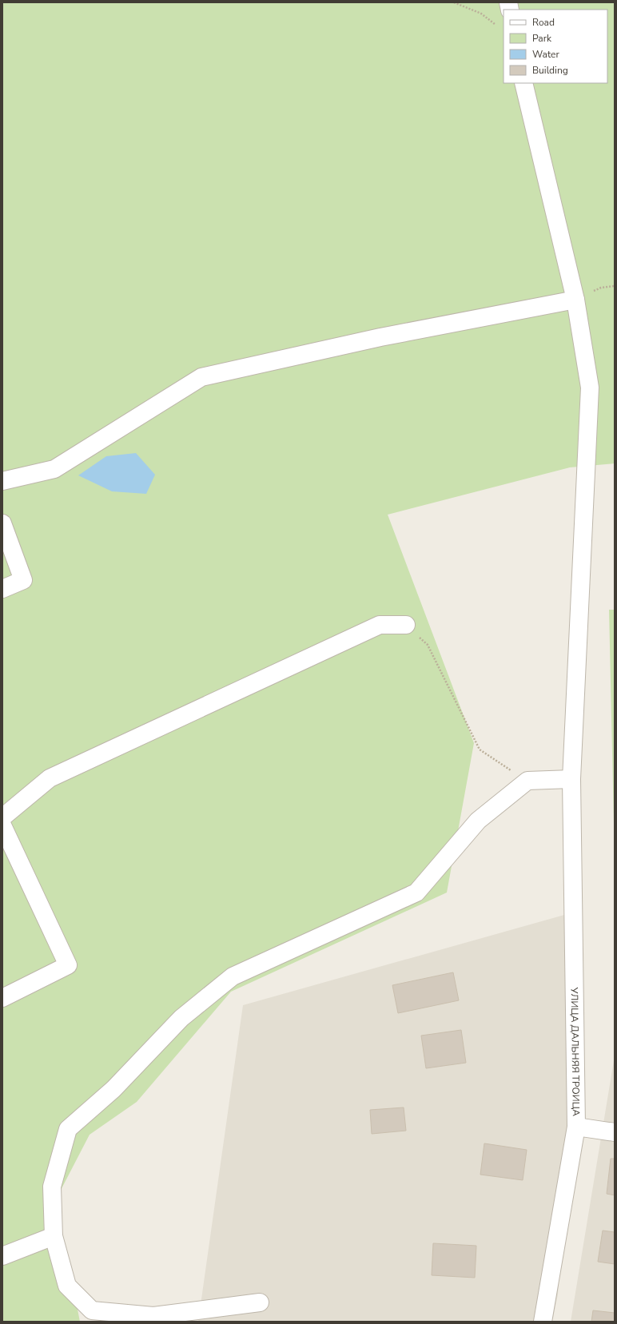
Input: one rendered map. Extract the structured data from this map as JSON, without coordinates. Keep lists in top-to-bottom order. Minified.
{"streets":{"street":["УЛИЦА ДАЛЬНЯЯ ТРОИЦА"]},"legend":["Road","Park","Water","Building"]}
